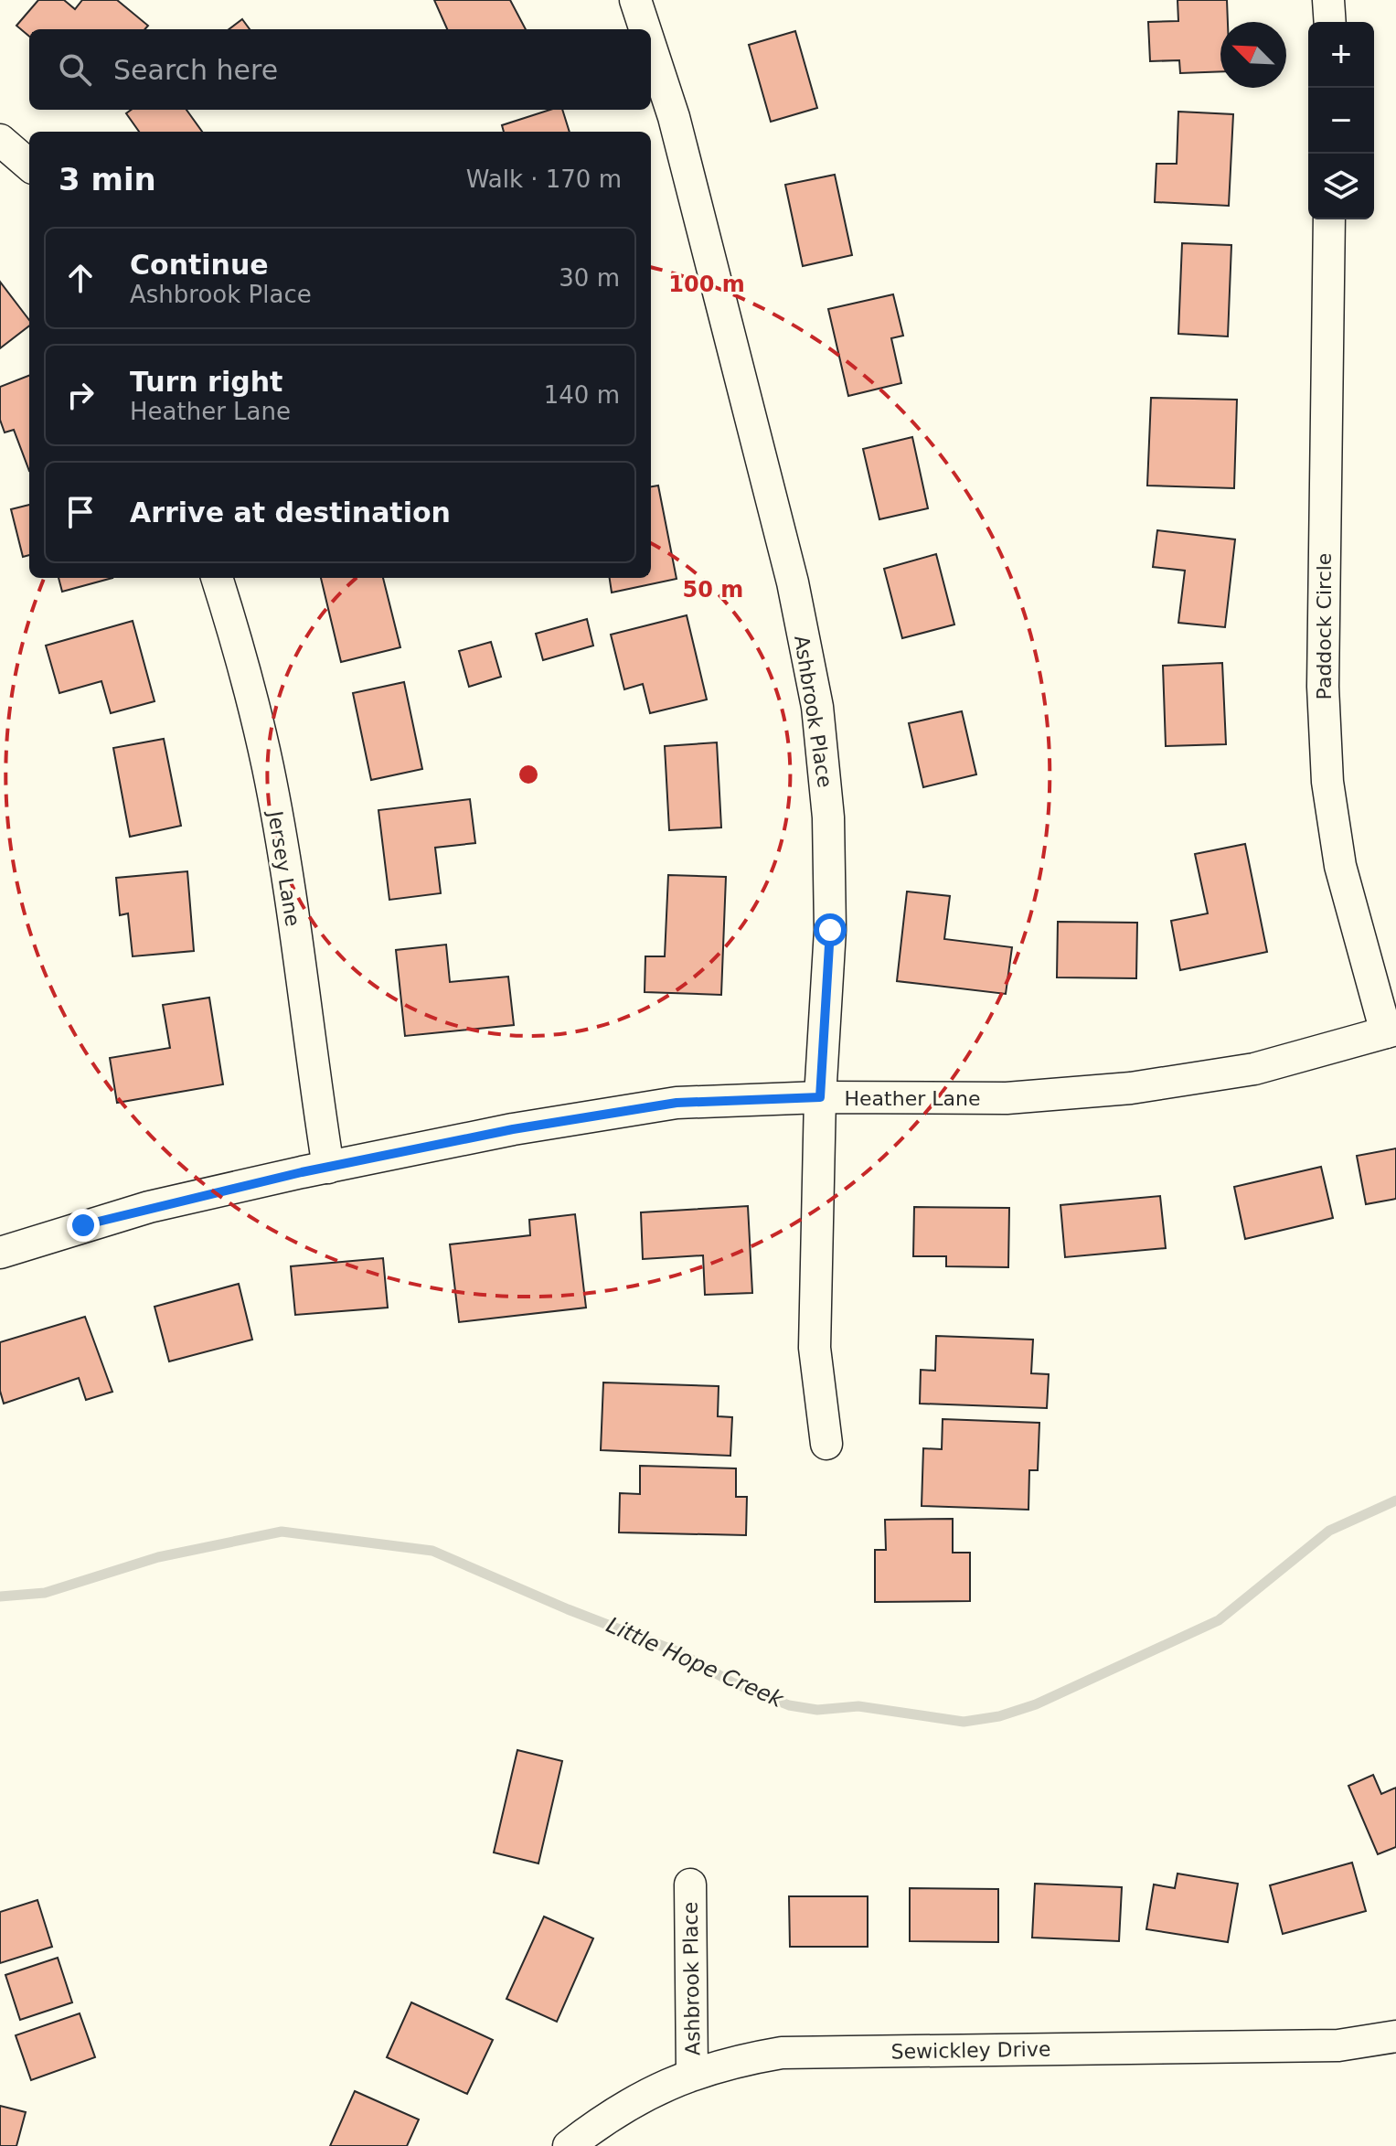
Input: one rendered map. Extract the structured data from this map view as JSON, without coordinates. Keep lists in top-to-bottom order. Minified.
{"streets":{"street":["Paddock Circle","Ashbrook Place","Jersey Lane","Heather Lane","Sewickley Drive"]},"crossings":[["Paddock Circle","Heather Lane"],["Ashbrook Place","Heather Lane"],["Ashbrook Place","Sewickley Drive"],["Jersey Lane","Heather Lane"]],"water":["Little Hope Creek"],"north":"top left","page":{"map_buttons":["+","−"],"search":"Search here","heading":["3 min","Walk · 170 m"],"list":[["Continue","Ashbrook Place","30 m"],["Turn right","Heather Lane","140 m"],"Arrive at destination"]},"rings":["100 m","50 m"]}
